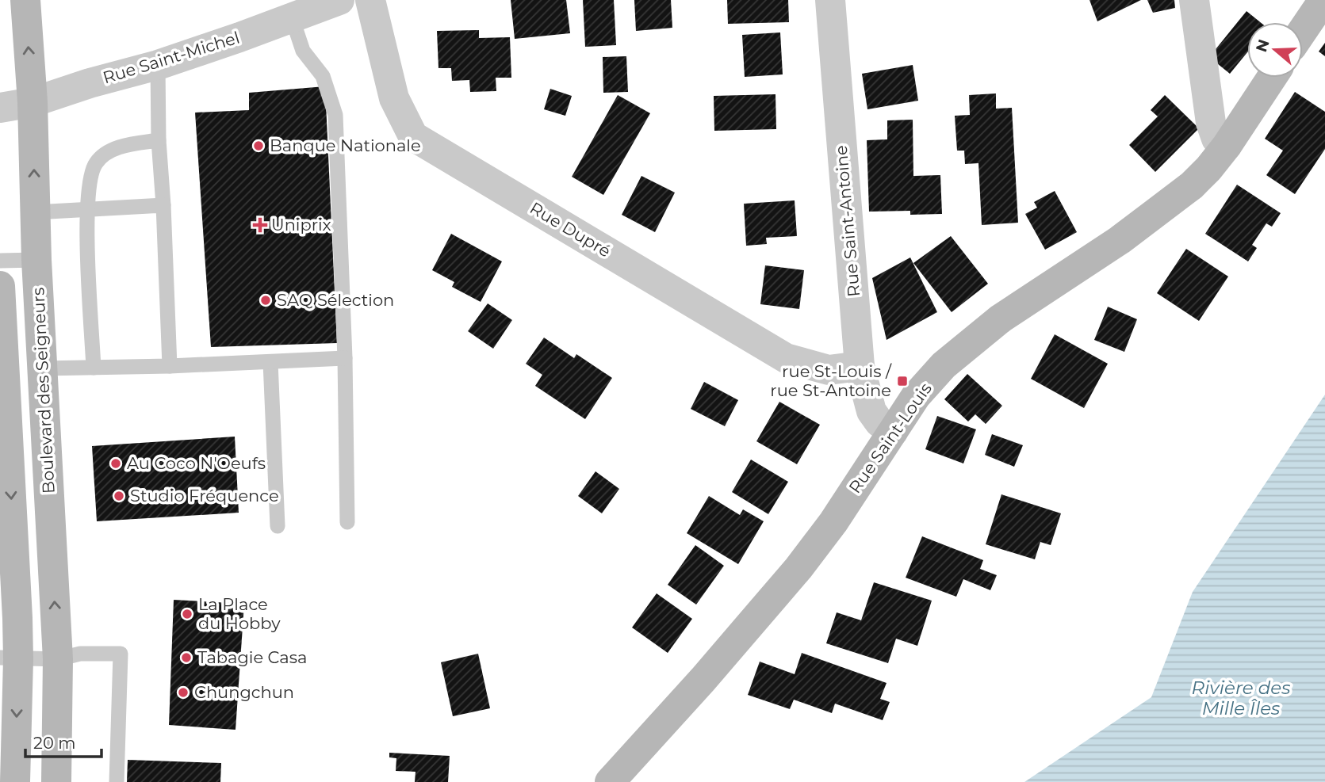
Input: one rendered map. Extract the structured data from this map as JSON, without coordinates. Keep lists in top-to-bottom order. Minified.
{"streets":{"main road":["Boulevard des Seigneurs","Rue Saint-Louis"],"street":["Rue Saint-Michel","Rue Saint-Antoine","Rue Dupré"]},"crossings":[["Rue Saint-Michel","Boulevard des Seigneurs"],["Rue Saint-Antoine","Rue Dupré"],["Rue Saint-Antoine","Rue Saint-Louis"]],"water":["Rivière des Mille Îles"],"places":{"other":["Banque Nationale","SAQ Sélection","Au Coco N'Oeufs","Studio Fréquence","La Place du Hobby","Tabagie Casa","Chungchun"],"health":["Uniprix"],"transit":["rue St-Louis / rue St-Antoine"]},"scale_bar":"20 m","north":"left"}
